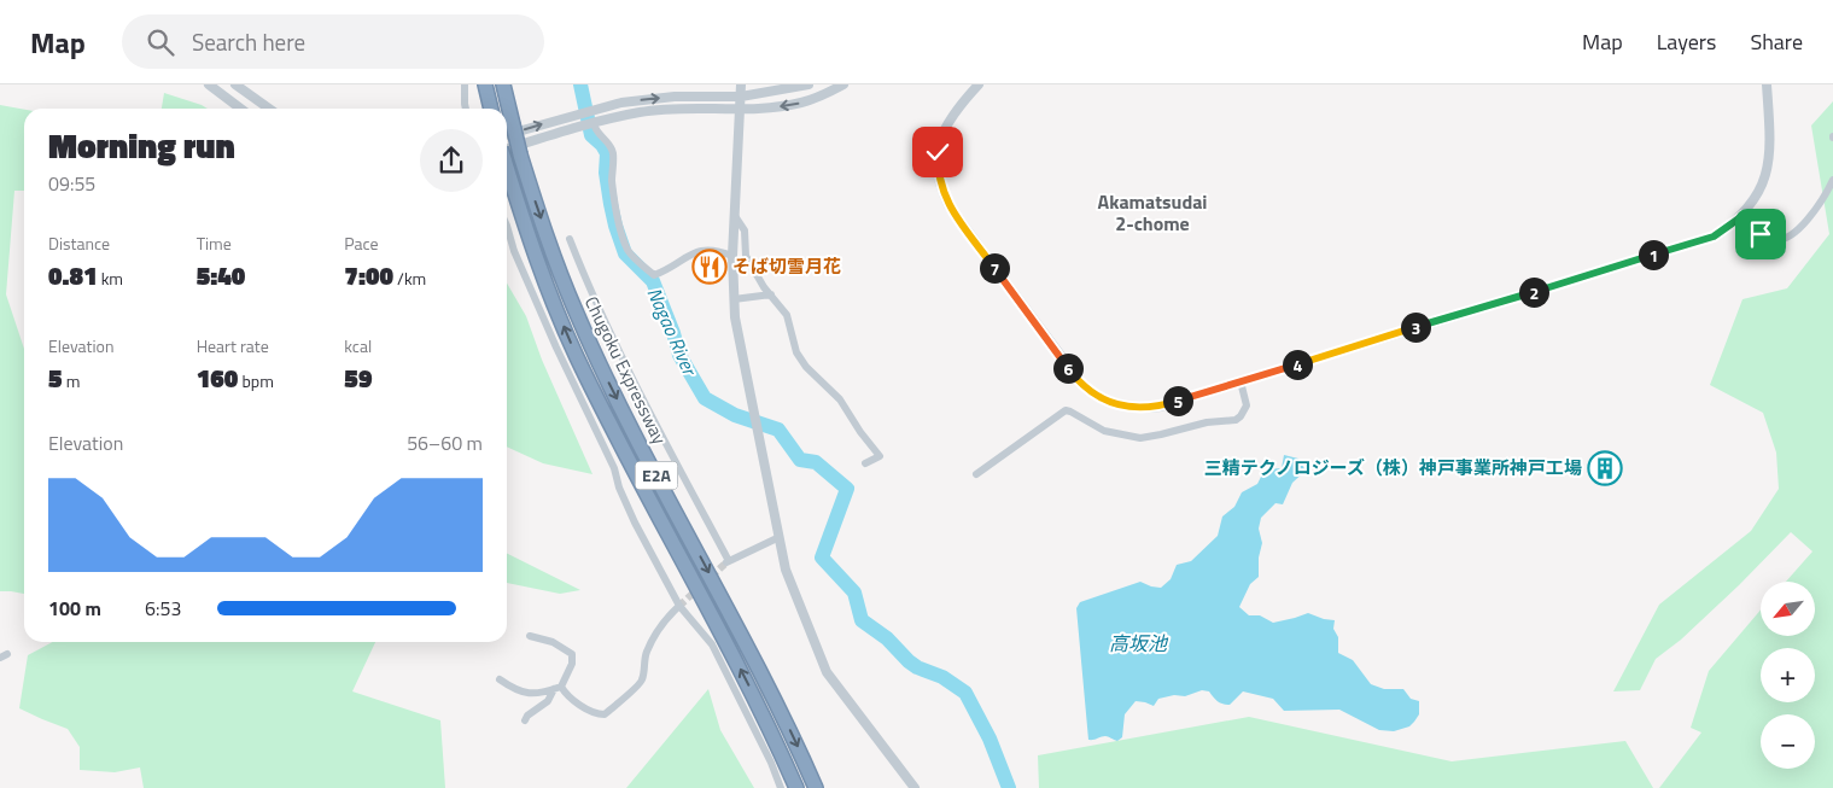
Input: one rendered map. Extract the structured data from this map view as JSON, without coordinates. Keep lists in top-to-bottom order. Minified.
{"streets":{"highway":["Chugoku Expressway","E2A"]},"districts":["Akamatsudai 2-chome"],"water":["Nagao River","高坂池"],"places":{"restaurant":["そば切雪月花"],"building":["三精テクノロジーズ（株）神戸事業所神戸工場"]},"north":"bottom left","page":{"header":"Map","search":"Search here","nav":["Map","Layers","Share"],"heading":["Morning run","09:55"],"stats":[["Distance","0.81 km"],["Time","5:40"],["Pace","7:00 /km"],["Elevation","5 m"],["Heart rate","160 bpm"],["kcal","59"]],"pins":["1","7","2","3","4","6","5"],"chart":["Elevation","56–60 m"],"map_buttons":["+","−"],"list":[{"name":"100 m","note":"6:53"}]}}
